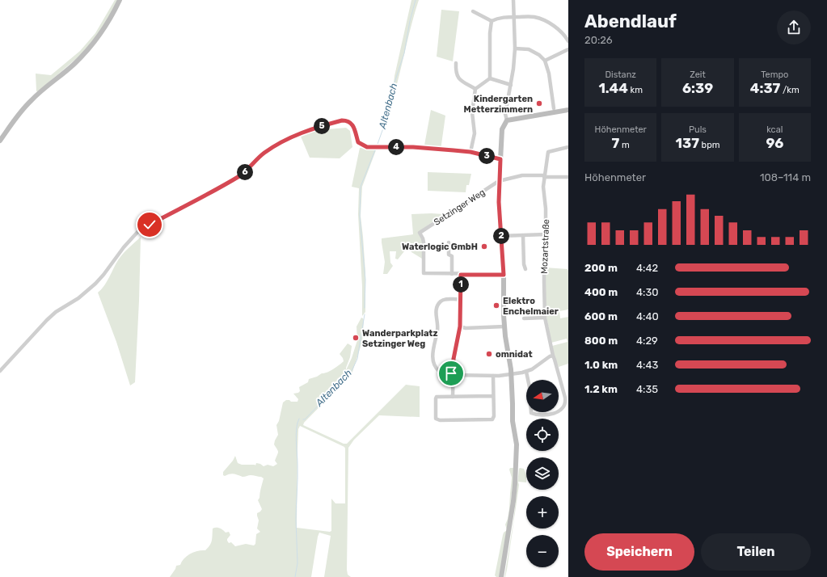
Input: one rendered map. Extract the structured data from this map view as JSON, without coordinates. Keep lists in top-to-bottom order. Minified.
{"streets":{"street":["Setzinger Weg","Mozartstraße"]},"crossings":[["Setzinger Weg","Mozartstraße"]],"water":["Altenbach"],"places":["Kindergarten Metterzimmern","Waterlogic GmbH","Elektro Enchelmaier","Wanderparkplatz Setzinger Weg","omnidat"],"north":"left","page":{"heading":["Abendlauf","20:26"],"stats":[["Distanz","1.44 km"],["Zeit","6:39"],["Tempo","4:37 /km"],["Höhenmeter","7 m"],["Puls","137 bpm"],["kcal","96"]],"pins":["5","4","3","6","2","1"],"chart":["Höhenmeter","108–114 m"],"list":[{"name":"200 m","note":"4:42"},{"name":"400 m","note":"4:30"},{"name":"600 m","note":"4:40"},{"name":"800 m","note":"4:29"},{"name":"1.0 km","note":"4:43"},{"name":"1.2 km","note":"4:35"}],"map_buttons":["+","−"],"buttons":["Speichern","Teilen"]}}
